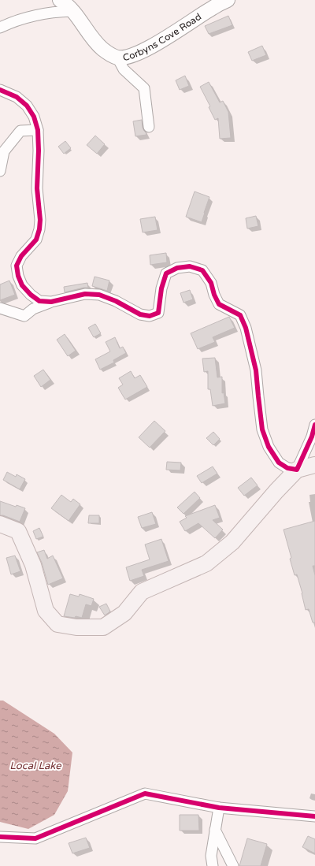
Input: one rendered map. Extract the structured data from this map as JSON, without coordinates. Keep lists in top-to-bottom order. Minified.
{"streets":{"main road":["Corbyns Cove Road"]},"water":["Local Lake"]}
